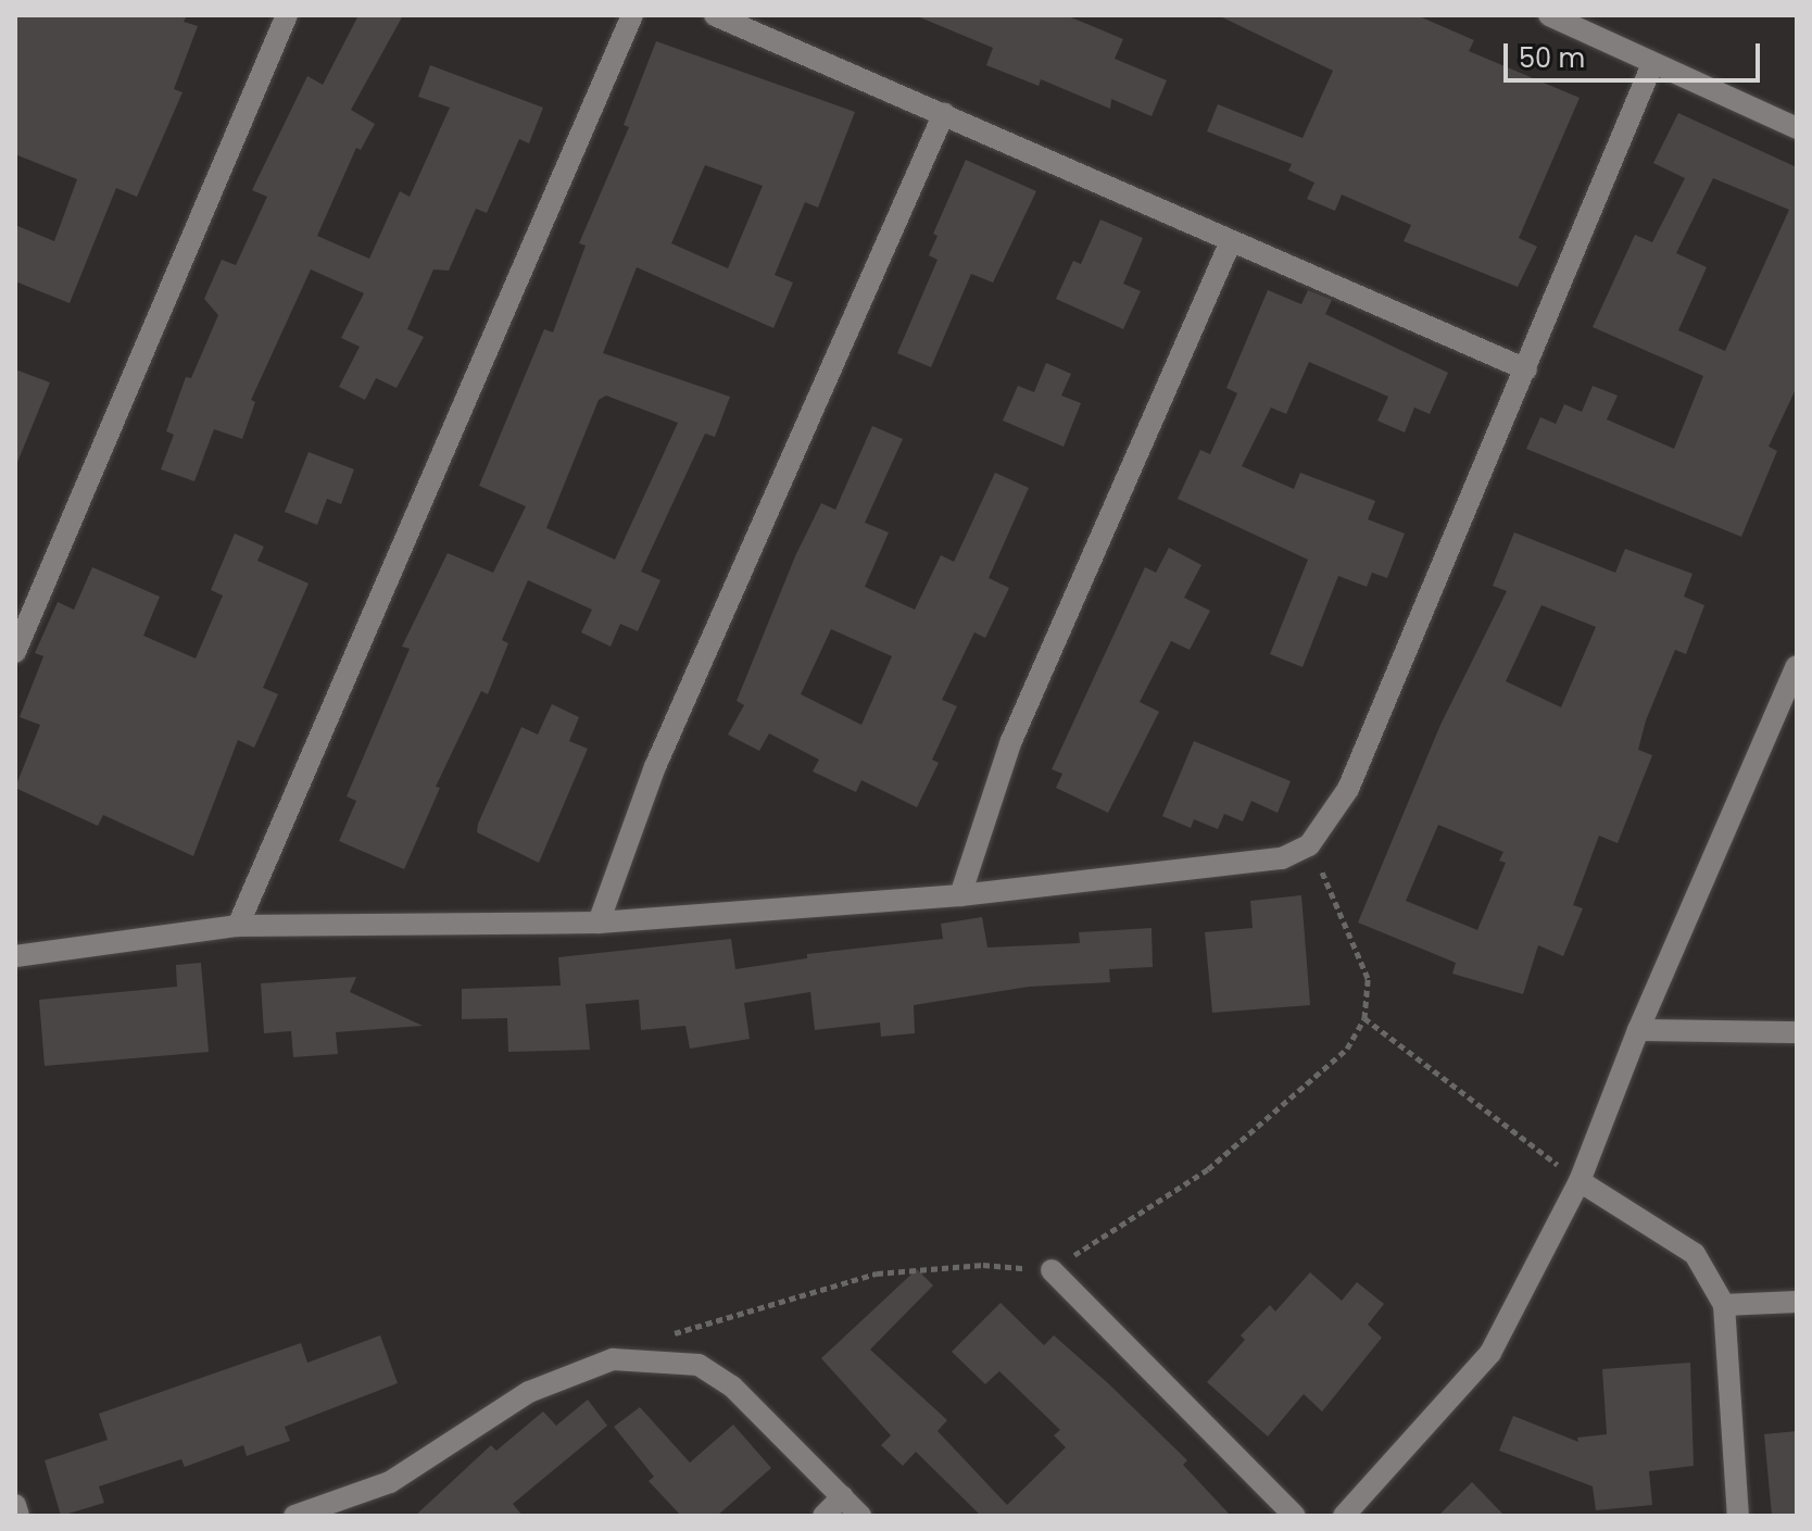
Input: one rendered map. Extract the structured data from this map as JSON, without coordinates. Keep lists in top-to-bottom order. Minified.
{"scale_bar":"50 m"}
